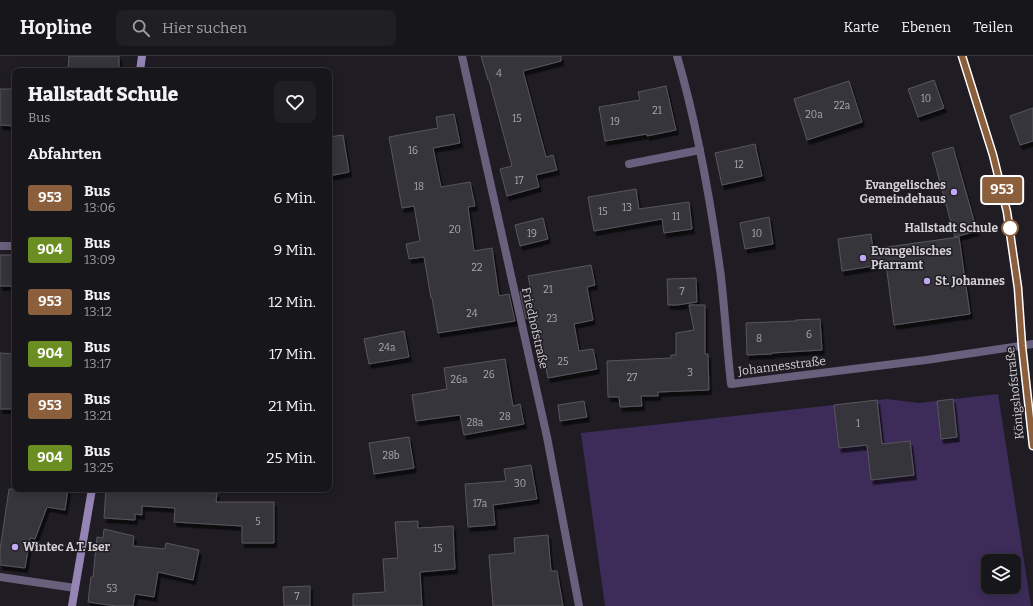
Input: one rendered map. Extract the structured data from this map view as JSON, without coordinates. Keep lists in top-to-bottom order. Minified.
{"streets":{"street":["Friedhofstraße","Johannesstraße","Königshofstraße"]},"crossings":[["Johannesstraße","Königshofstraße"]],"places":["Evangelisches Gemeindehaus","Hallstadt Schule","Evangelisches Pfarramt","St. Johannes","Wintec A.T. Iser"],"lines":["bus line 953"],"house_numbers":["4","10","22a","21","20a","15","19","16","12","17","18","13","15","11","20","19","10","22","21","7","24","23","6","8","24a","25","3","26","27","26a","28","28a","1","28b","30","17a","5","15","53","7"],"page":{"header":"Hopline","search":"Hier suchen","nav":["Karte","Ebenen","Teilen"],"on_map":"953","heading":[["Hallstadt Schule","Bus"],"Abfahrten"],"list":[{"mark":"953","name":"Bus","note":"13:06","value":"6 Min."},{"mark":"904","name":"Bus","note":"13:09","value":"9 Min."},{"mark":"953","name":"Bus","note":"13:12","value":"12 Min."},{"mark":"904","name":"Bus","note":"13:17","value":"17 Min."},{"mark":"953","name":"Bus","note":"13:21","value":"21 Min."},{"mark":"904","name":"Bus","note":"13:25","value":"25 Min."}]}}
